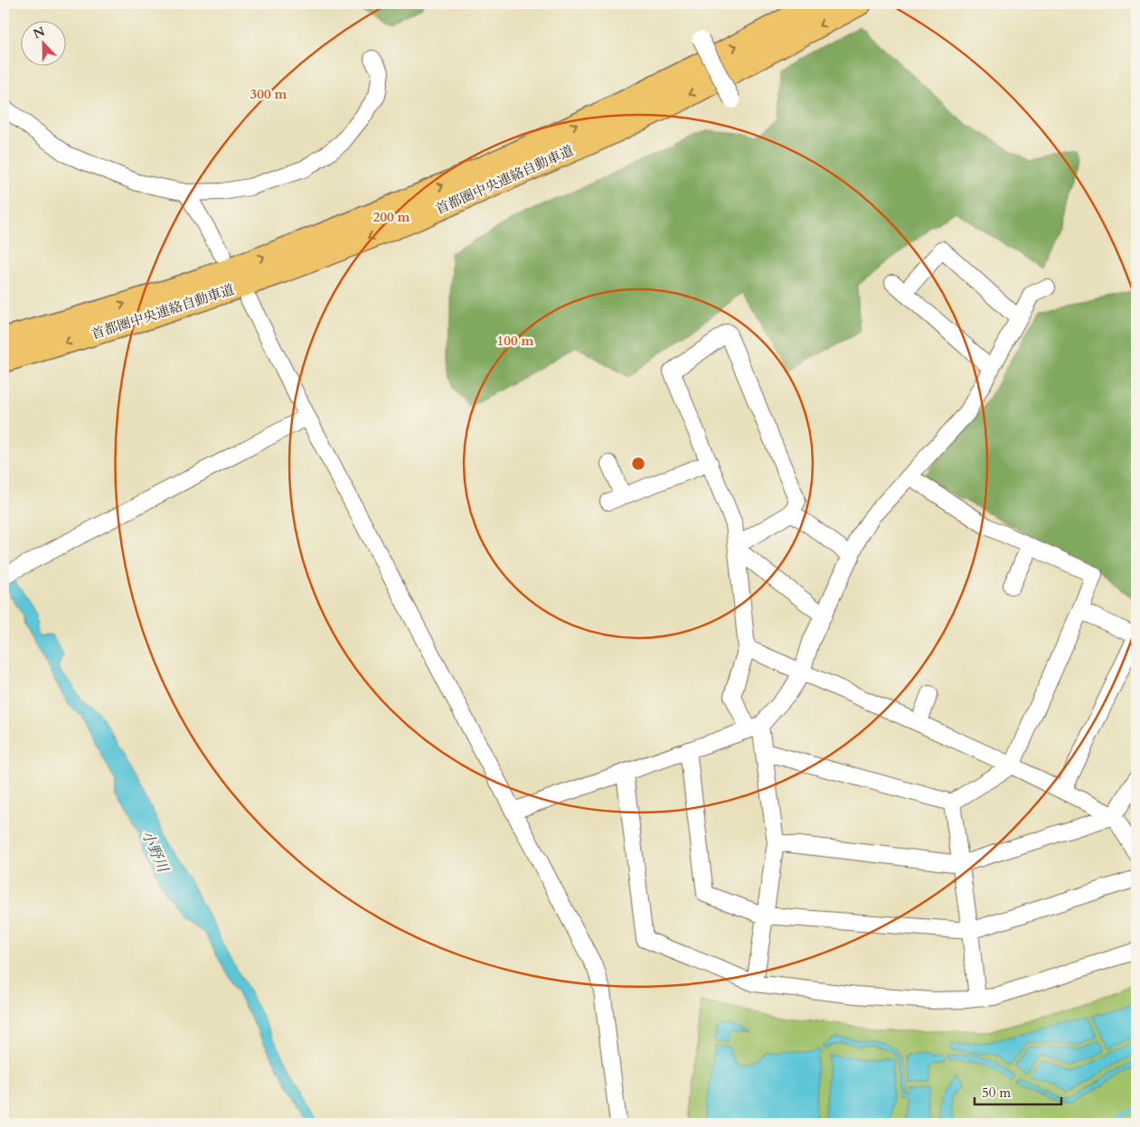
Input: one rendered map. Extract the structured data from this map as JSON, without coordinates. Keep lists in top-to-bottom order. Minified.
{"streets":{"highway":["首都圏中央連絡自動車道"]},"water":["小野川"],"scale_bar":"50 m","north":"top","rings":["300 m","200 m","100 m"]}
